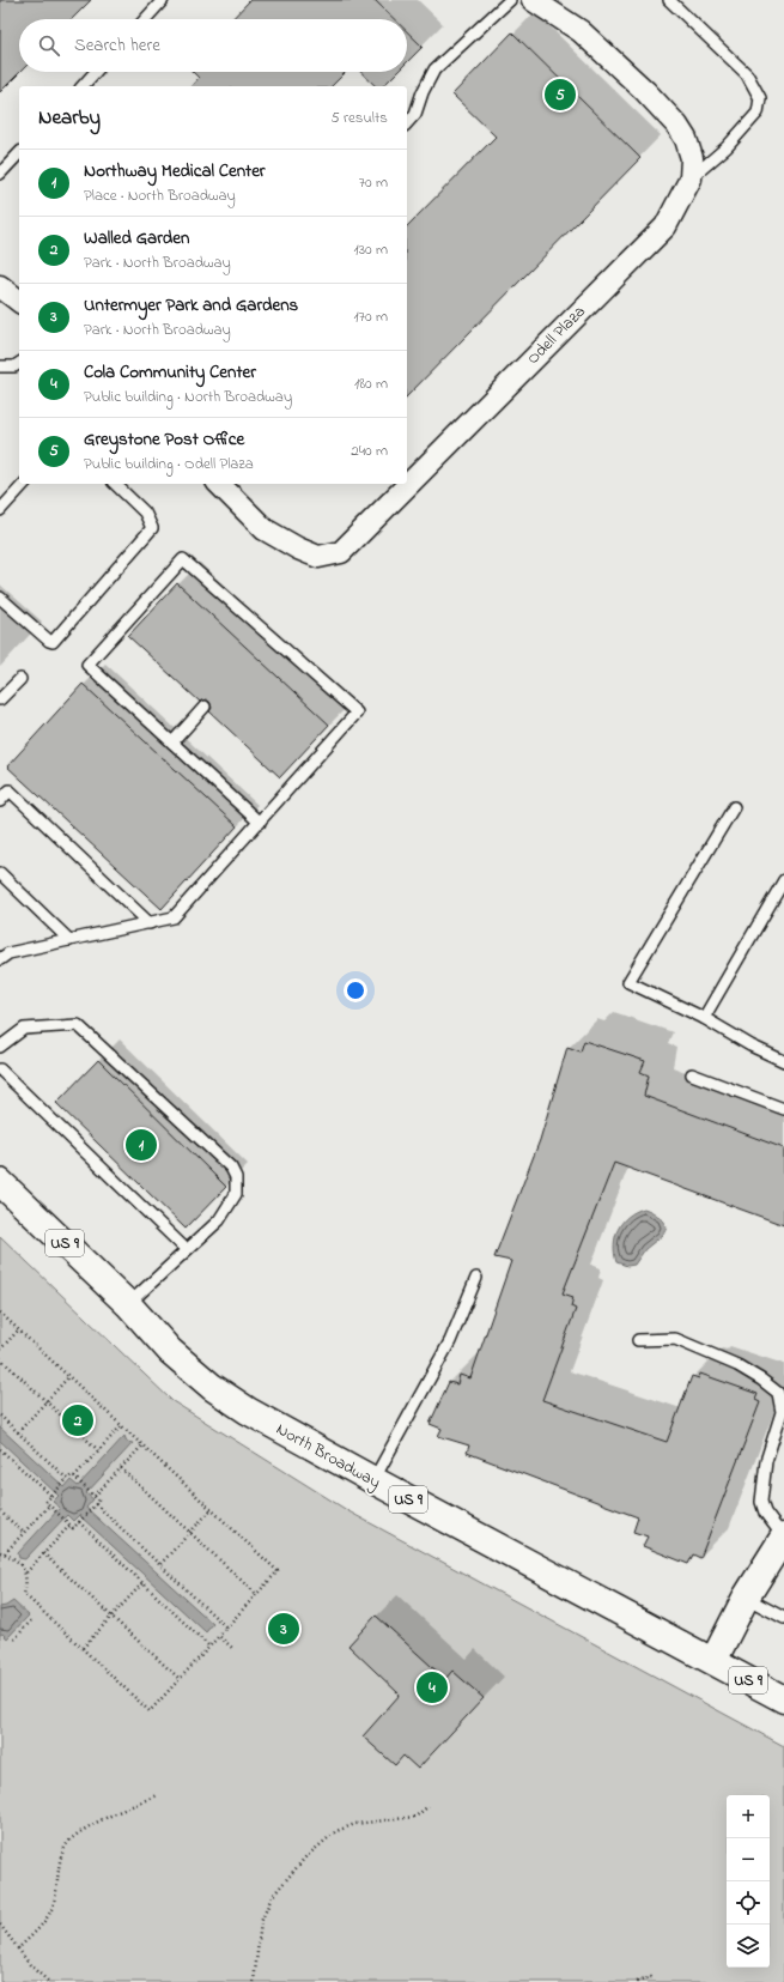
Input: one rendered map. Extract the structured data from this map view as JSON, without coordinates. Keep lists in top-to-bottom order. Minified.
{"streets":{"main road":["US 9","North Broadway"],"street":["Odell Plaza"]},"page":{"search":"Search here","pins":["5","1","2","3","4"],"heading":["Nearby","5 results"],"list":[{"mark":"1","name":"Northway Medical Center","note":"Place · North Broadway","value":"70 m"},{"mark":"2","name":"Walled Garden","note":"Park · North Broadway","value":"130 m"},{"mark":"3","name":"Untermyer Park and Gardens","note":"Park · North Broadway","value":"170 m"},{"mark":"4","name":"Cola Community Center","note":"Public building · North Broadway","value":"180 m"},{"mark":"5","name":"Greystone Post Office","note":"Public building · Odell Plaza","value":"240 m"}],"map_buttons":["+","−"]}}
